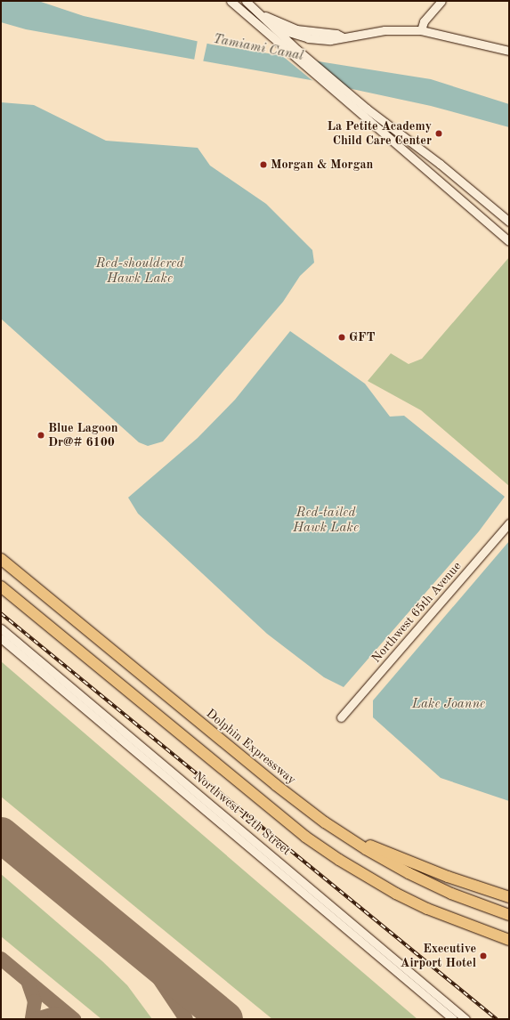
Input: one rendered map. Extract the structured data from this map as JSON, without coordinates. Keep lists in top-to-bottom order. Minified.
{"streets":{"highway":["Dolphin Expressway"],"main road":["Northwest 65th Avenue","Northwest 12th Street"]},"water":["Tamiami Canal","Red-shouldered Hawk Lake","Red-tailed Hawk Lake","Lake Joanne"],"places":["La Petite Academy Child Care Center","Morgan & Morgan","GFT","Blue Lagoon Dr@# 6100","Executive Airport Hotel"]}
